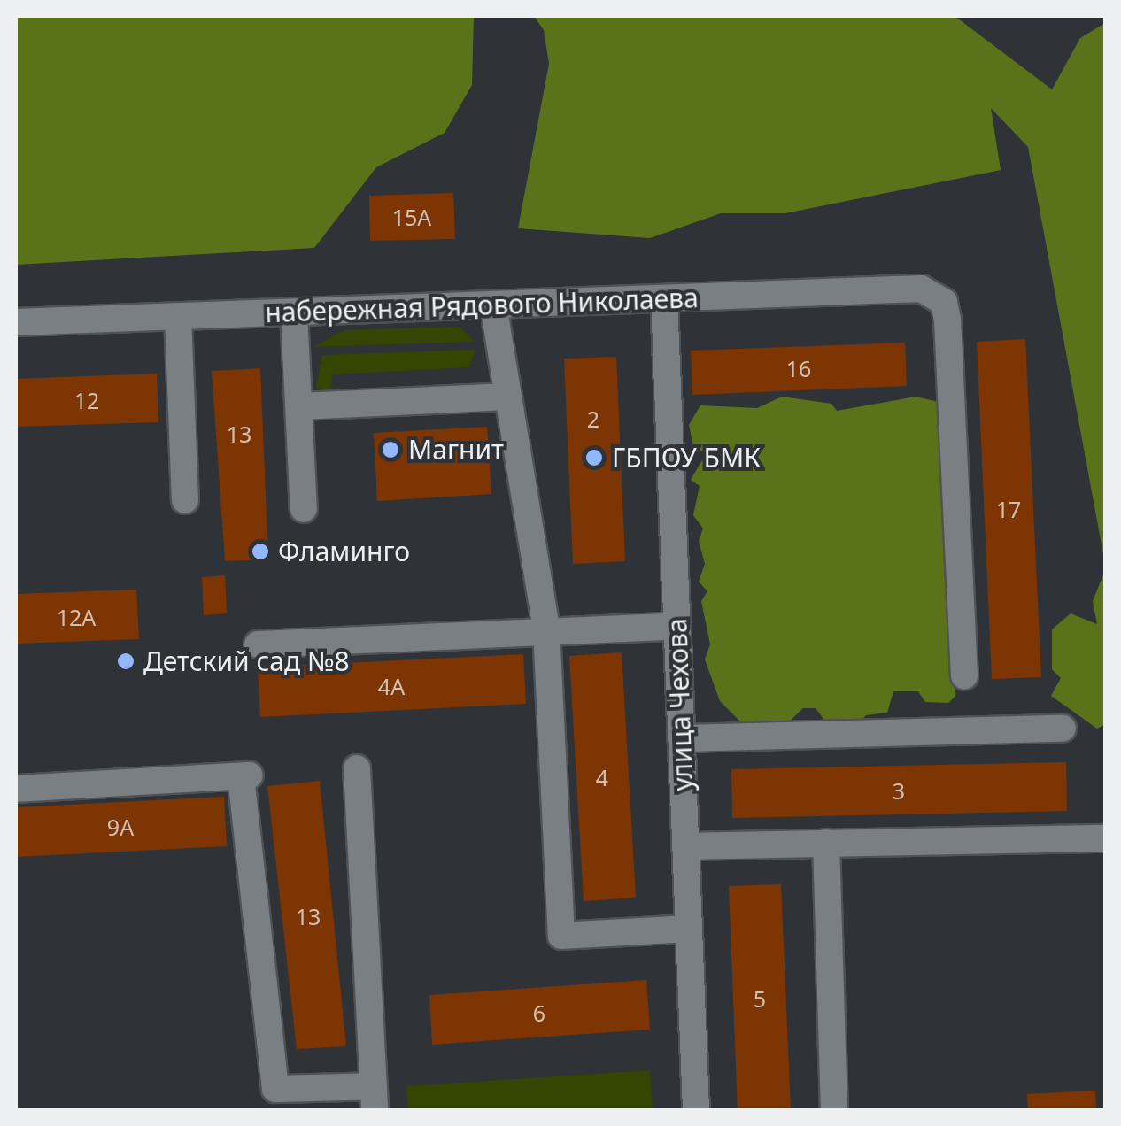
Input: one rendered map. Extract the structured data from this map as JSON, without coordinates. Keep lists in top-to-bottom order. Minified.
{"streets":{"street":["набережная Рядового Николаева","улица Чехова"]},"crossings":[["набережная Рядового Николаева","улица Чехова"]],"places":["Магнит","ГБПОУ БМК","Фламинго","Детский сад №8"],"house_numbers":["15А","16","12","2","13","17","12А","4А","4","3","9А","13","5","6"]}
